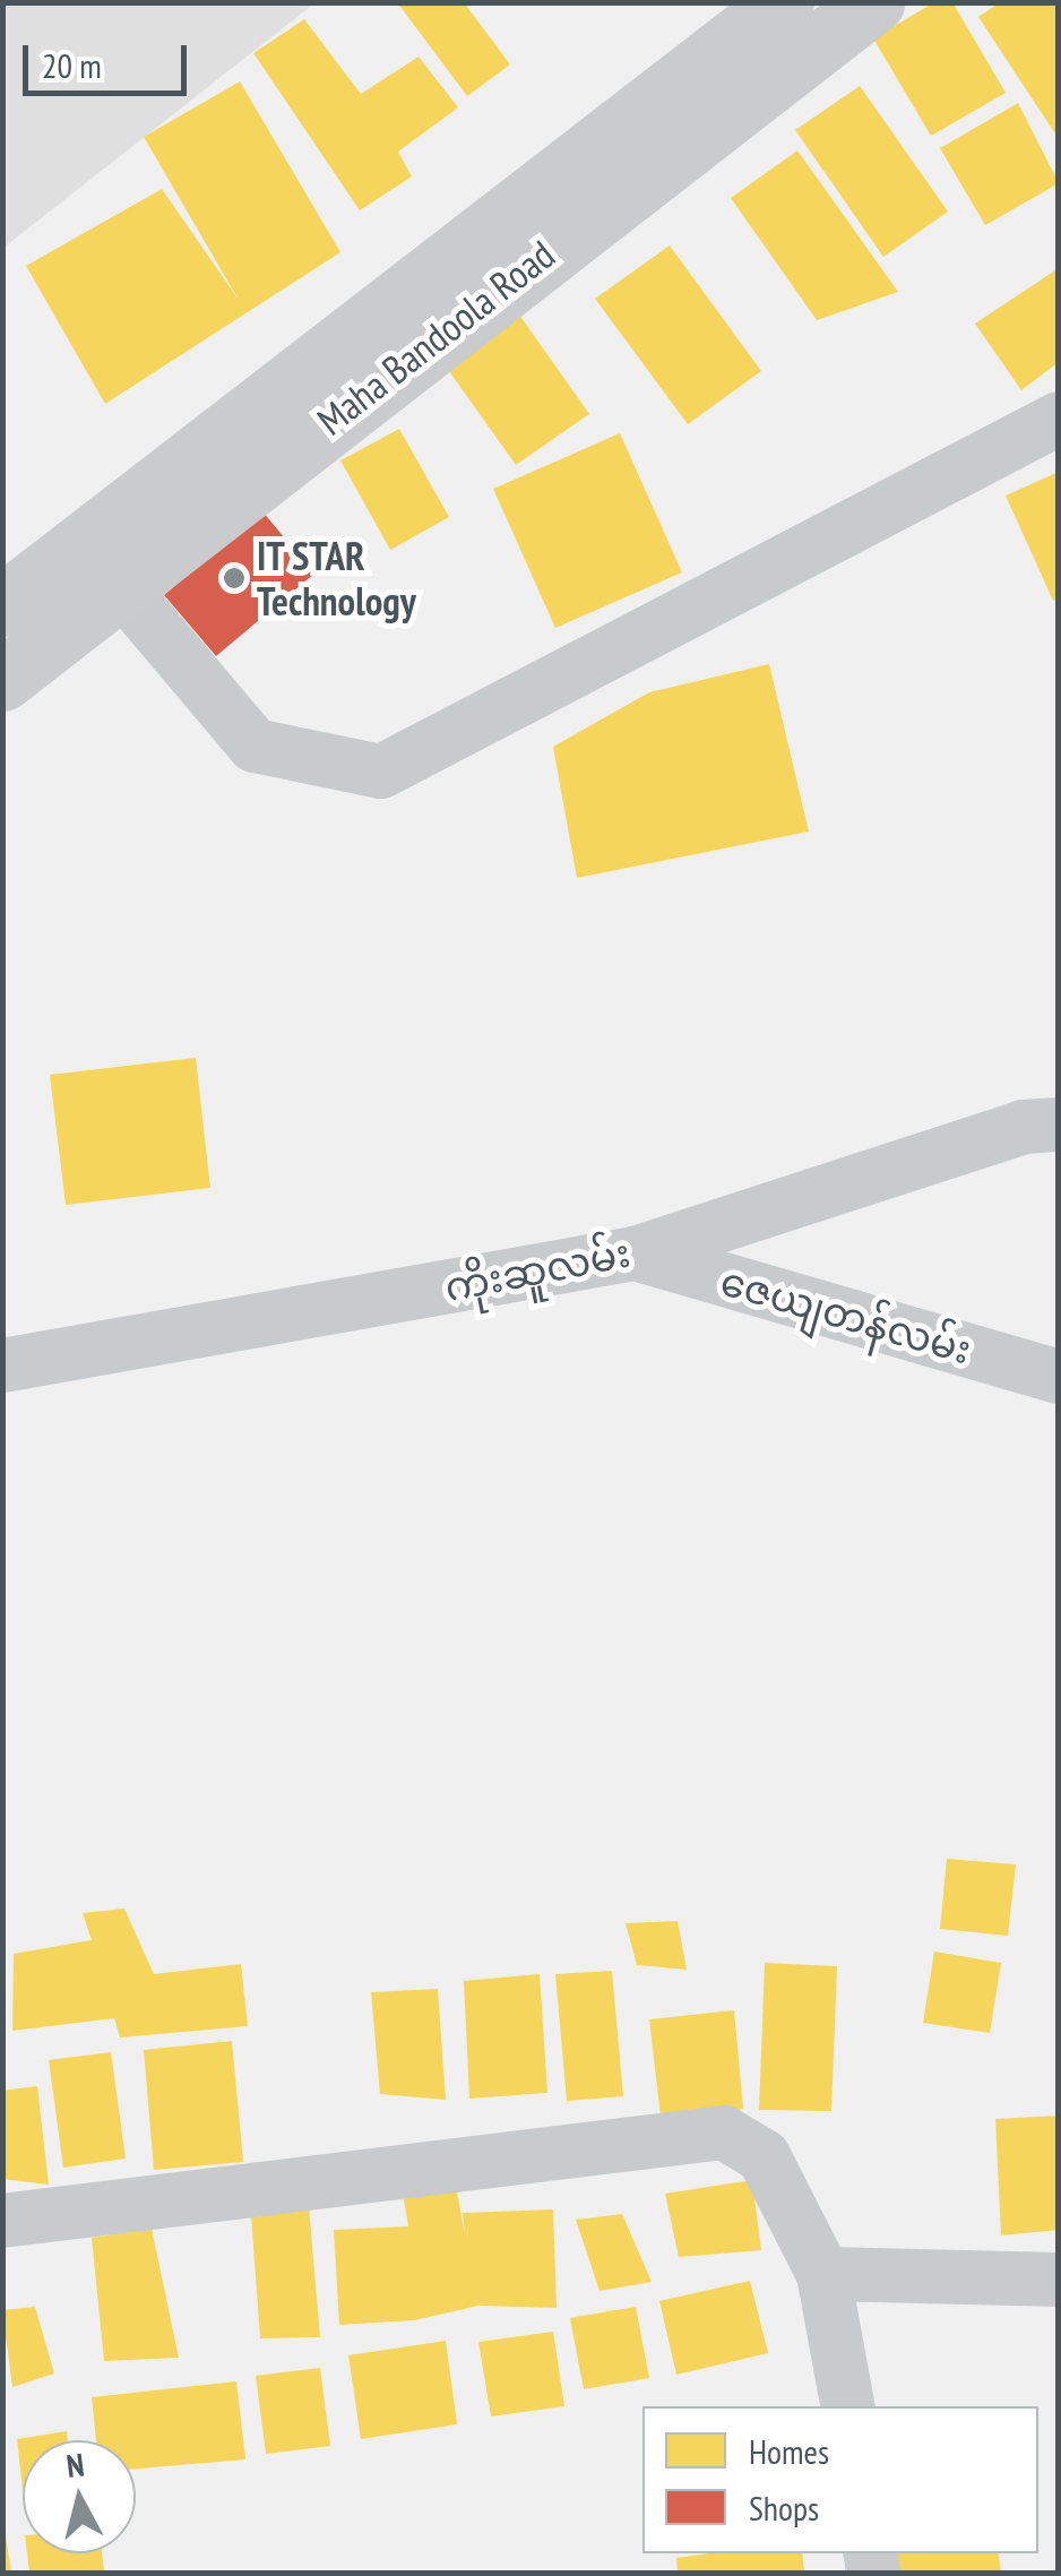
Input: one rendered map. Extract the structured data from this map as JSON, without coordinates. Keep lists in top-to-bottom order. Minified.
{"streets":{"main road":["Maha Bandoola Road"],"street":["ကိုးဆူလမ်း","ဇေယျတန်လမ်း"]},"crossings":[["ကိုးဆူလမ်း","ဇေယျတန်လမ်း"]],"places":["IT STAR Technology"],"legend":["Homes","Shops"],"scale_bar":"20 m","north":"top"}
